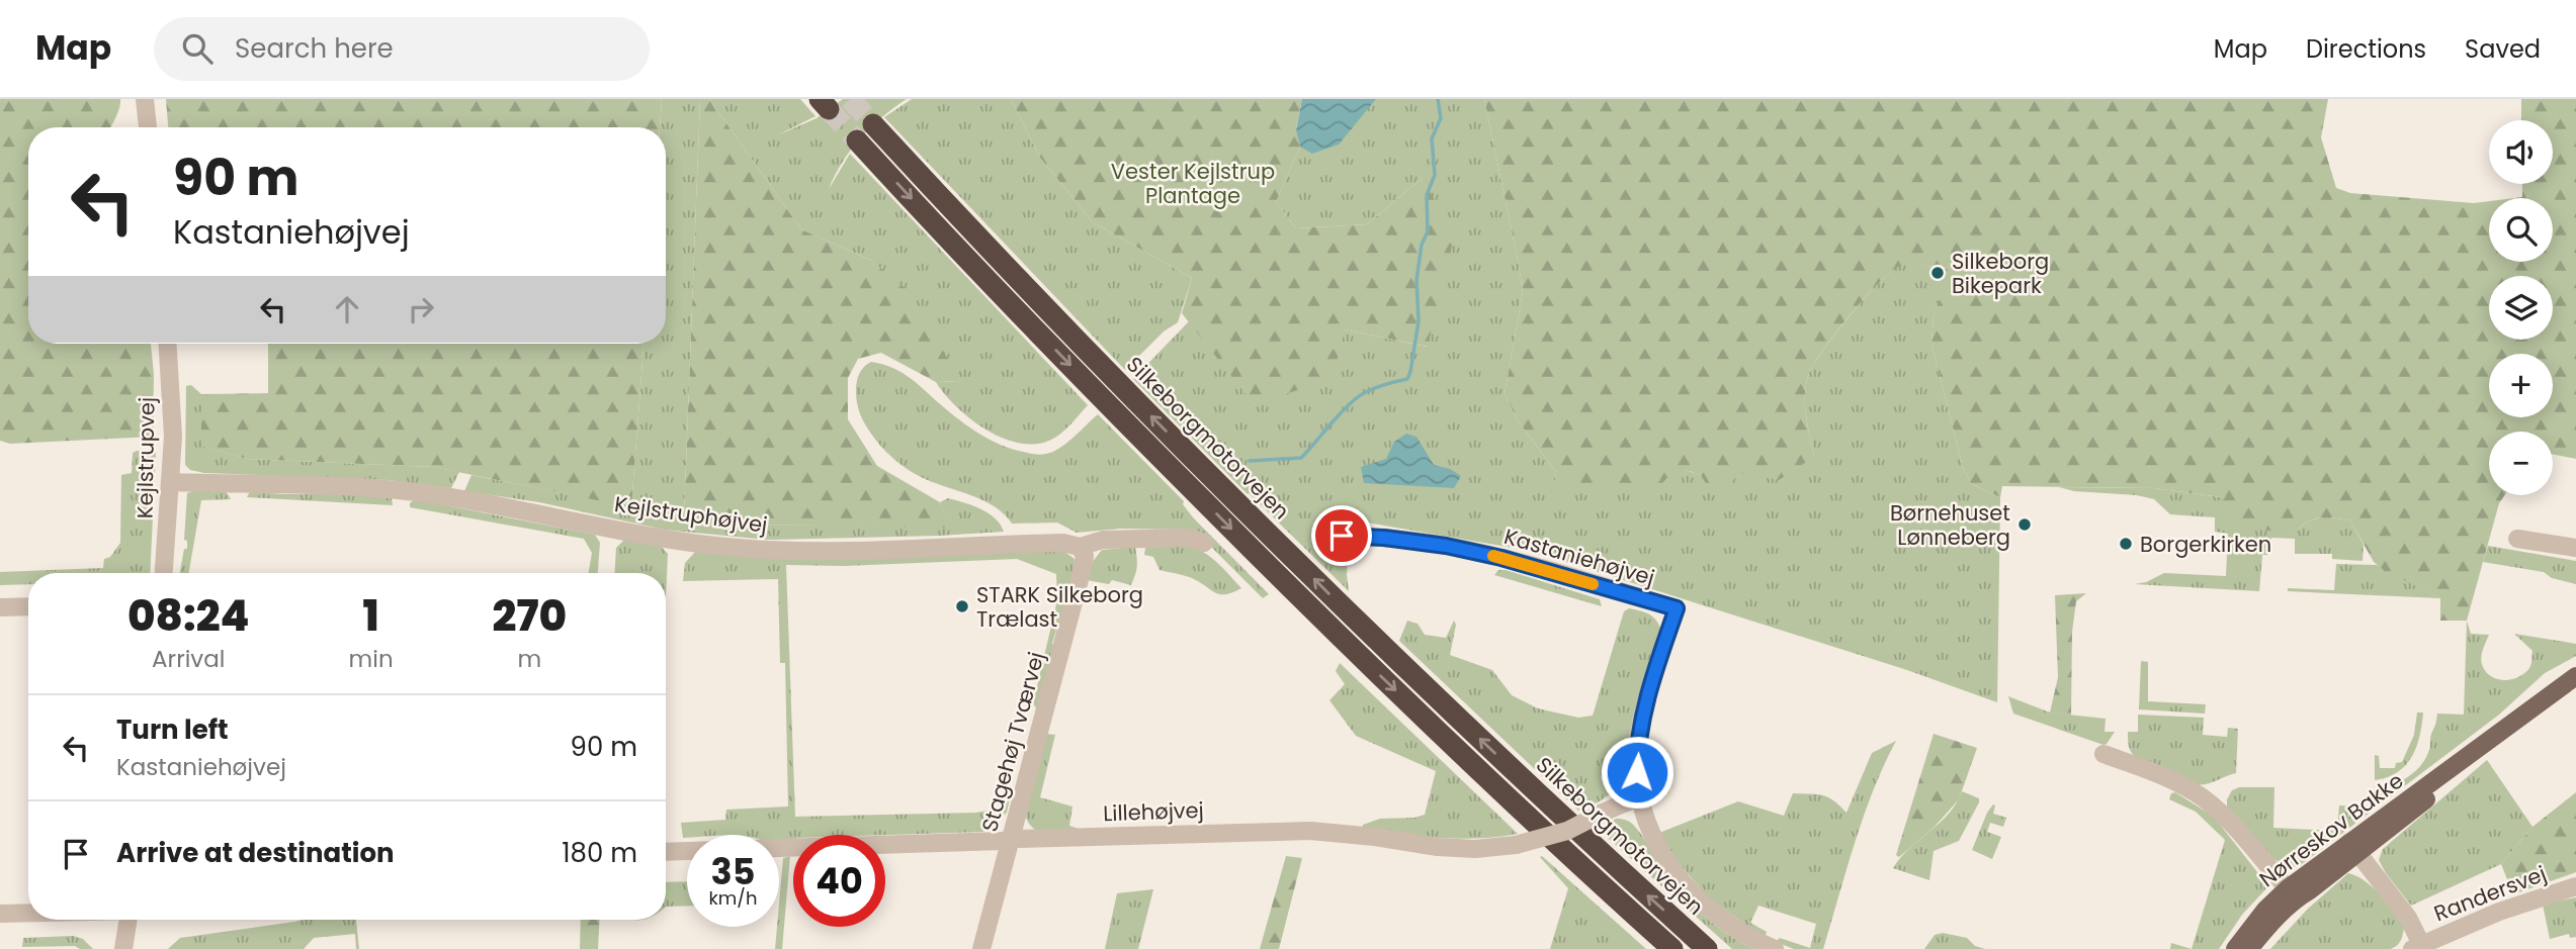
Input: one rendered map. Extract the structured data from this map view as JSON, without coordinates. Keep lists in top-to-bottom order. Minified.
{"streets":{"highway":["Silkeborgmotorvejen"],"main road":["Nørreskov Bakke"],"street":["Kejlstrupvej","Kejlstruphøjvej","Kastaniehøjvej","Stagehøj Tværvej","Lillehøjvej","Randersvej"]},"crossings":[["Kejlstrupvej","Kejlstruphøjvej"],["Kejlstruphøjvej","Stagehøj Tværvej"],["Kastaniehøjvej","Lillehøjvej"],["Stagehøj Tværvej","Lillehøjvej"],["Nørreskov Bakke","Randersvej"]],"parks":["Vester Kejlstrup Plantage"],"places":["Silkeborg Bikepark","Børnehuset Lønneberg","Borgerkirken","STARK Silkeborg Trælast"],"page":{"header":"Map","search":"Search here","nav":["Map","Directions","Saved"],"map_buttons":["+","−"],"turn":["90 m","Kastaniehøjvej"],"eta":["08:24","Arrival","1","min","270","m"],"list":[{"name":"Turn left","note":"Kastaniehøjvej","value":"90 m"},{"name":"Arrive at destination","value":"180 m"}],"speed":"35 km/h","limit":"40"}}
